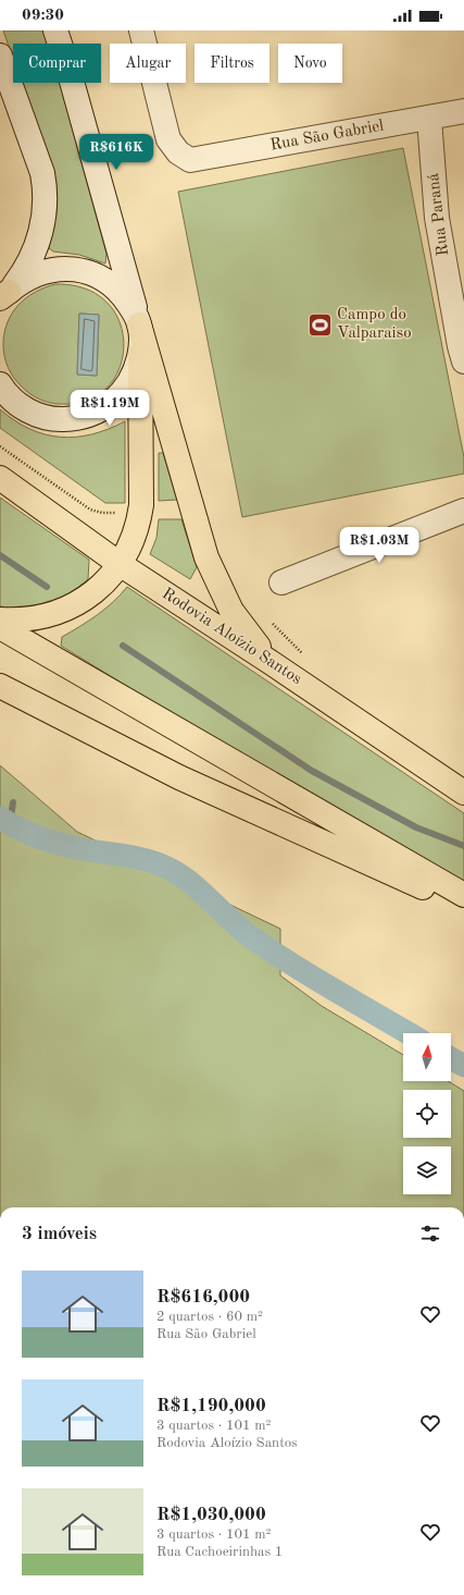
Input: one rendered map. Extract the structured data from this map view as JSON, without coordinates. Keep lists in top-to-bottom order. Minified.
{"streets":{"main road":["Rua São Gabriel","Rua Paraná","Rodovia Aloízio Santos"]},"crossings":[["Rua São Gabriel","Rua Paraná"]],"places":{"sports":["Campo do Valparaiso"]},"north":"top","page":{"status":"09:30","chip":["Comprar","Alugar","Filtros","Novo"],"price":["R$616K","R$1.19M","R$1.03M"],"heading":"3 imóveis","list":[{"name":"R$616,000","note":"2 quartos · 60 m² · Rua São Gabriel"},{"name":"R$1,190,000","note":"3 quartos · 101 m² · Rodovia Aloízio Santos"},{"name":"R$1,030,000","note":"3 quartos · 101 m² · Rua Cachoeirinhas 1"}]}}
